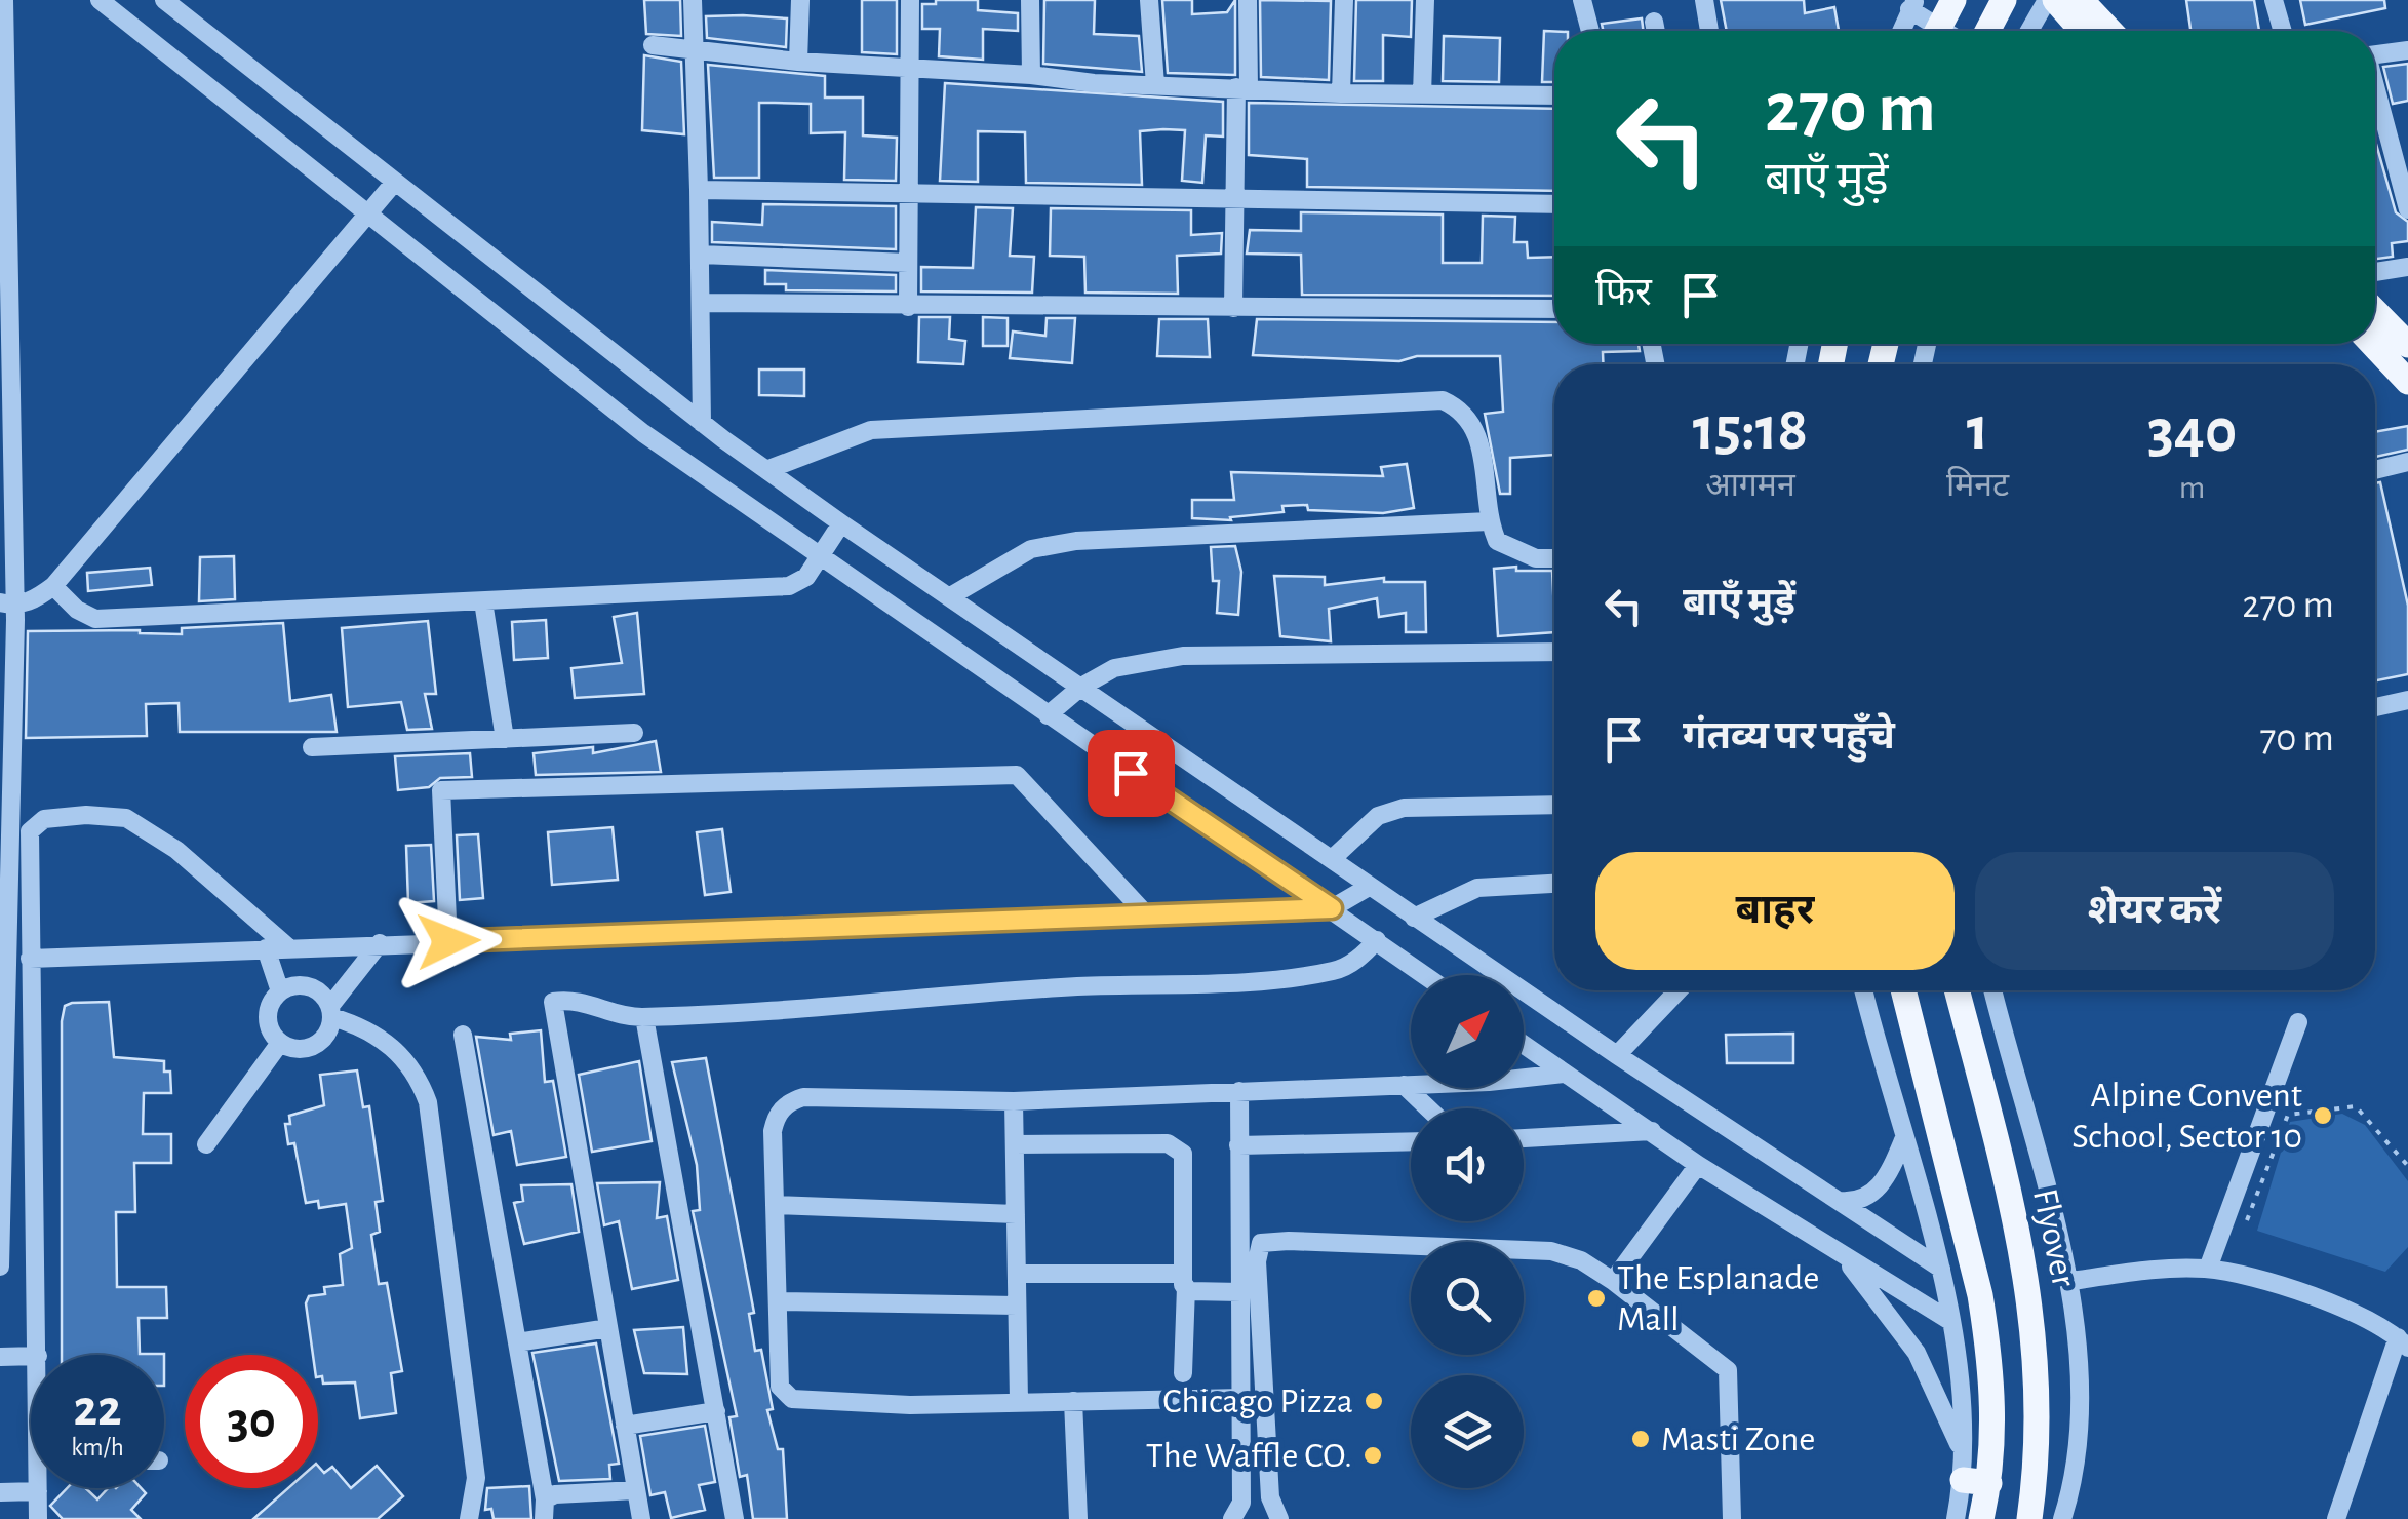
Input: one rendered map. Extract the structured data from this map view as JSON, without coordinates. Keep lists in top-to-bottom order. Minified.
{"streets":{"main road":["Flyover"]},"places":["Alpine Convent School, Sector 10","The Esplanade Mall","Chicago Pizza","Masti Zone","The Waffle CO."],"north":"top right","page":{"turn":["270 m","बाएँ मुड़ें"],"then":"फिर","eta":["15:18","आगमन","1","मिनट","340","m"],"list":[{"name":"बाएँ मुड़ें","value":"270 m"},{"name":"गंतव्य पर पहुँचे","value":"70 m"}],"buttons":["बाहर","शेयर करें"],"speed":"22 km/h","limit":"30"}}
